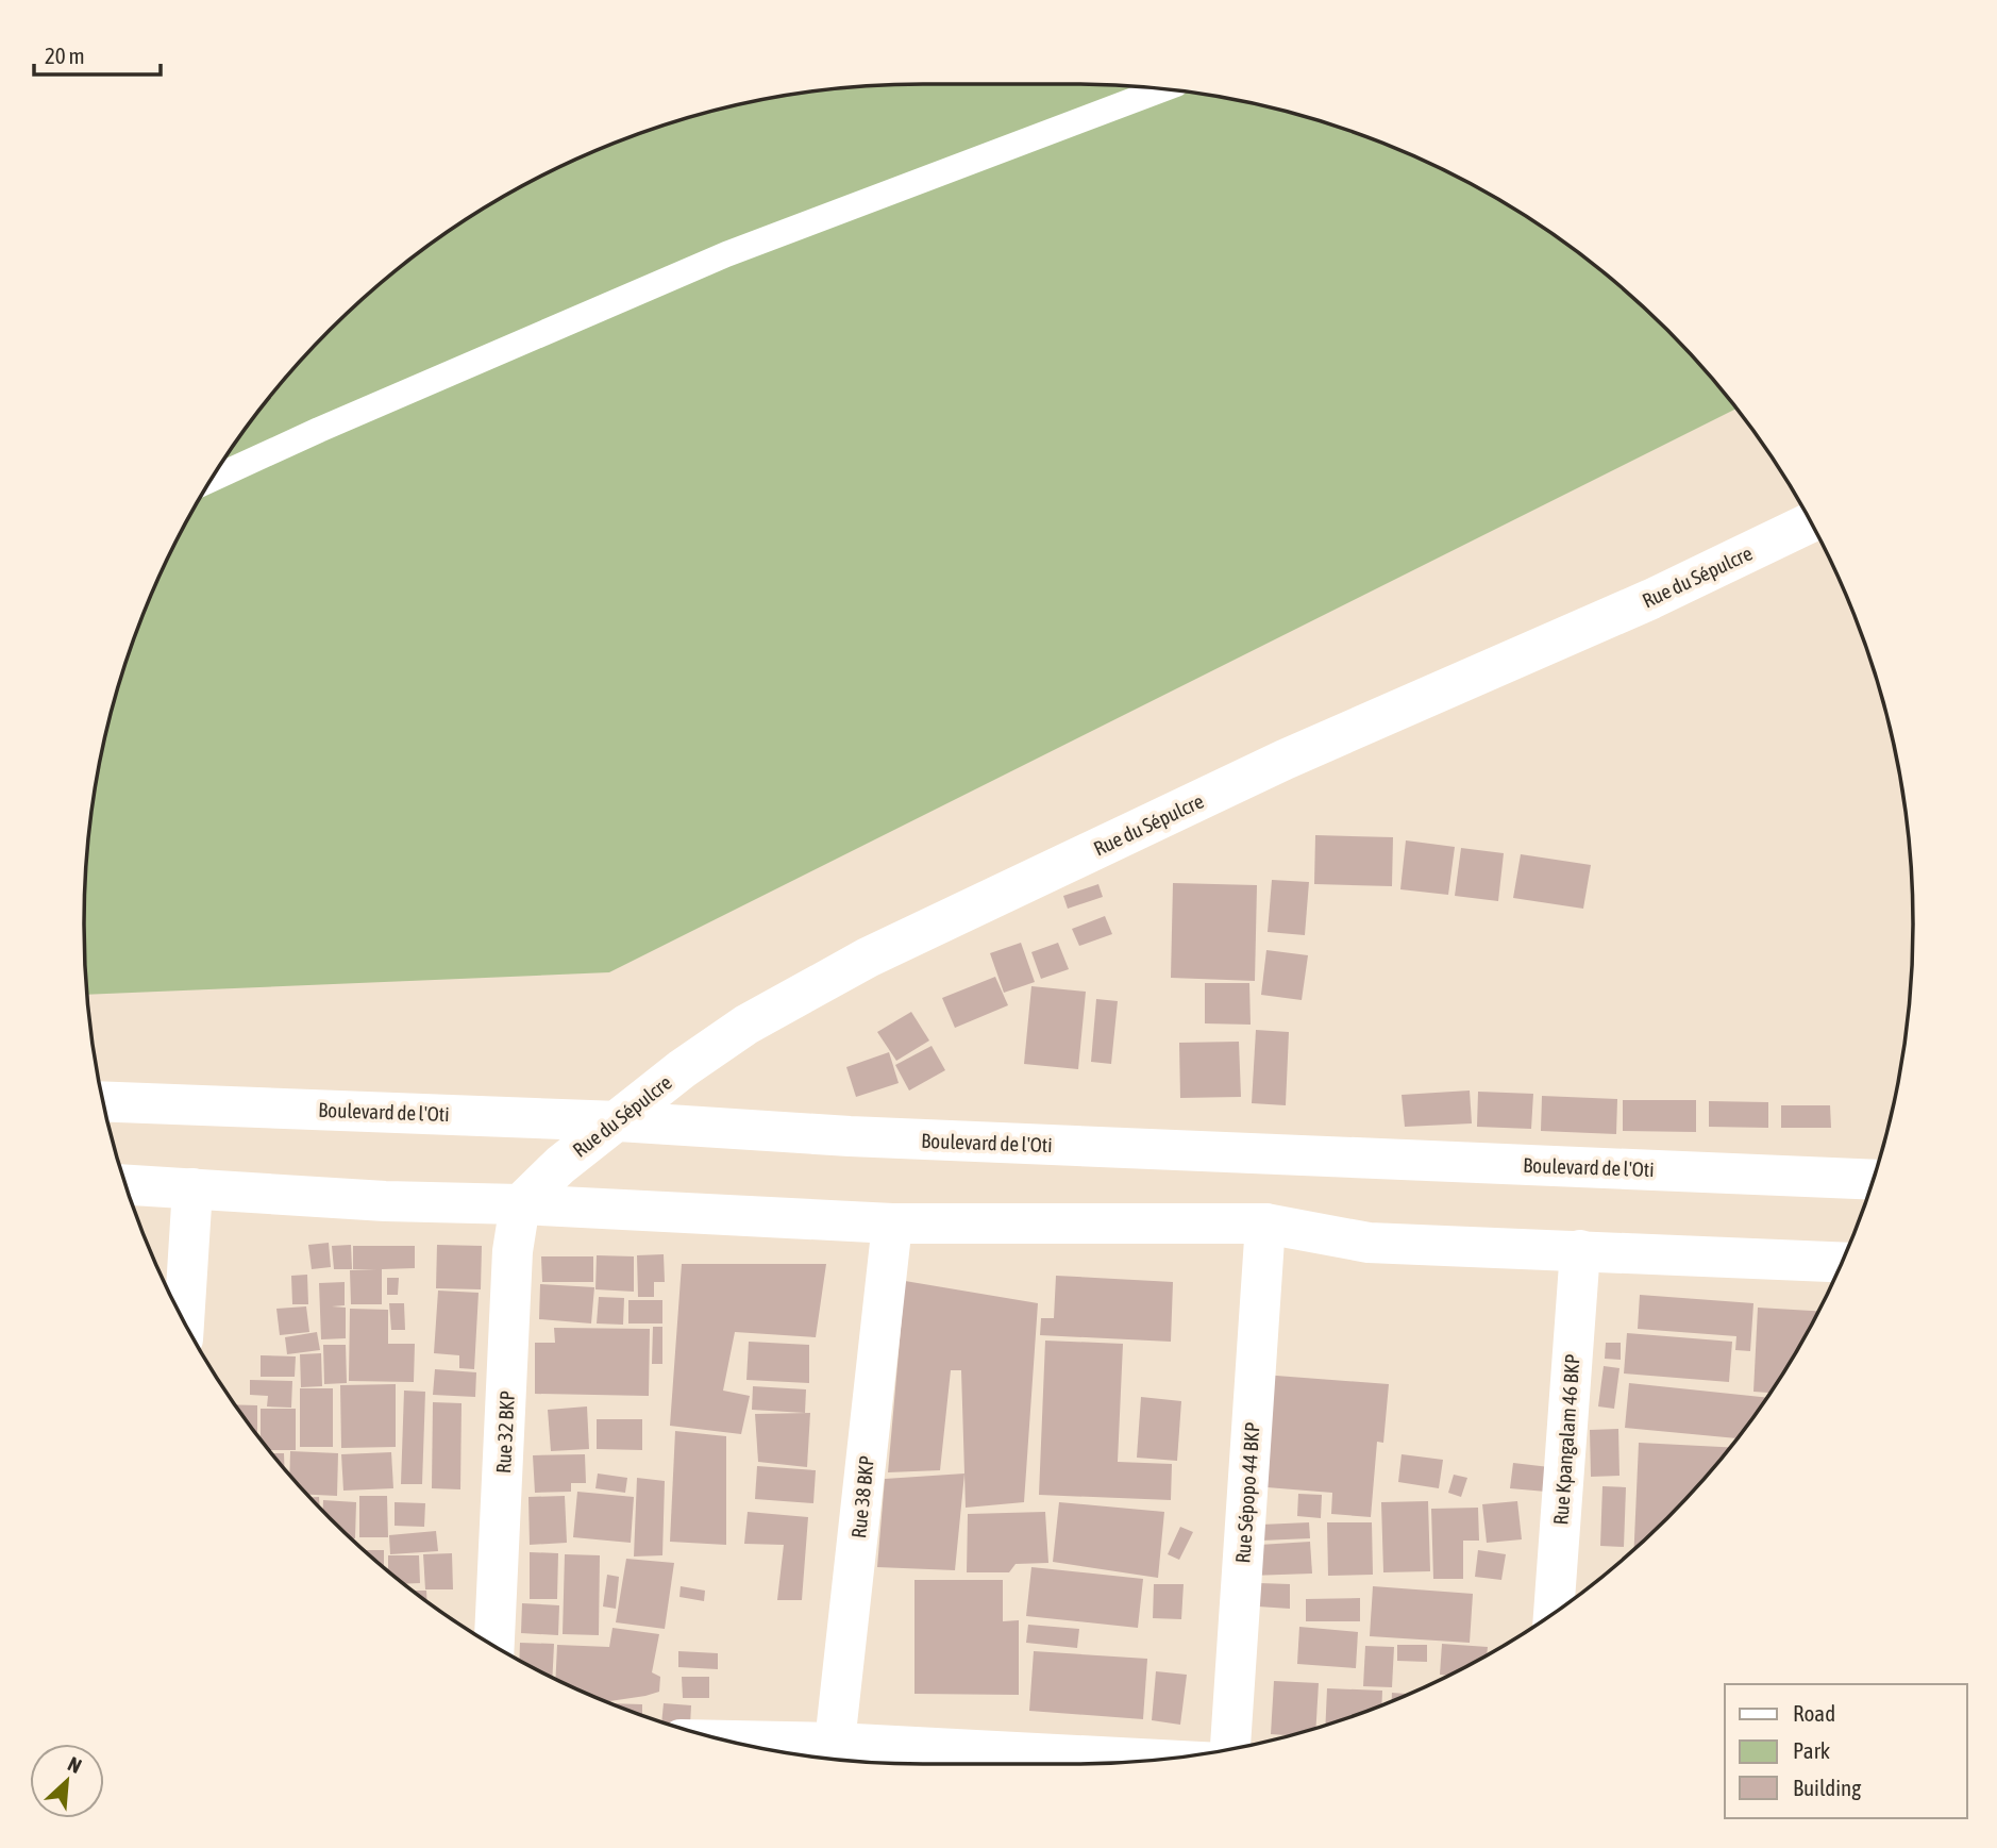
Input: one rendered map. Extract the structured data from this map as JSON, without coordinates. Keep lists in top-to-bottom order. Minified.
{"streets":{"street":["Rue du Sépulcre","Boulevard de l'Oti","Rue 32 BKP","Rue Kpangalam 46 BKP","Rue Sépopo 44 BKP","Rue 38 BKP"]},"crossings":[["Rue du Sépulcre","Boulevard de l'Oti"],["Rue du Sépulcre","Rue 32 BKP"]],"legend":["Road","Park","Building"],"scale_bar":"20 m","north":"top right"}
